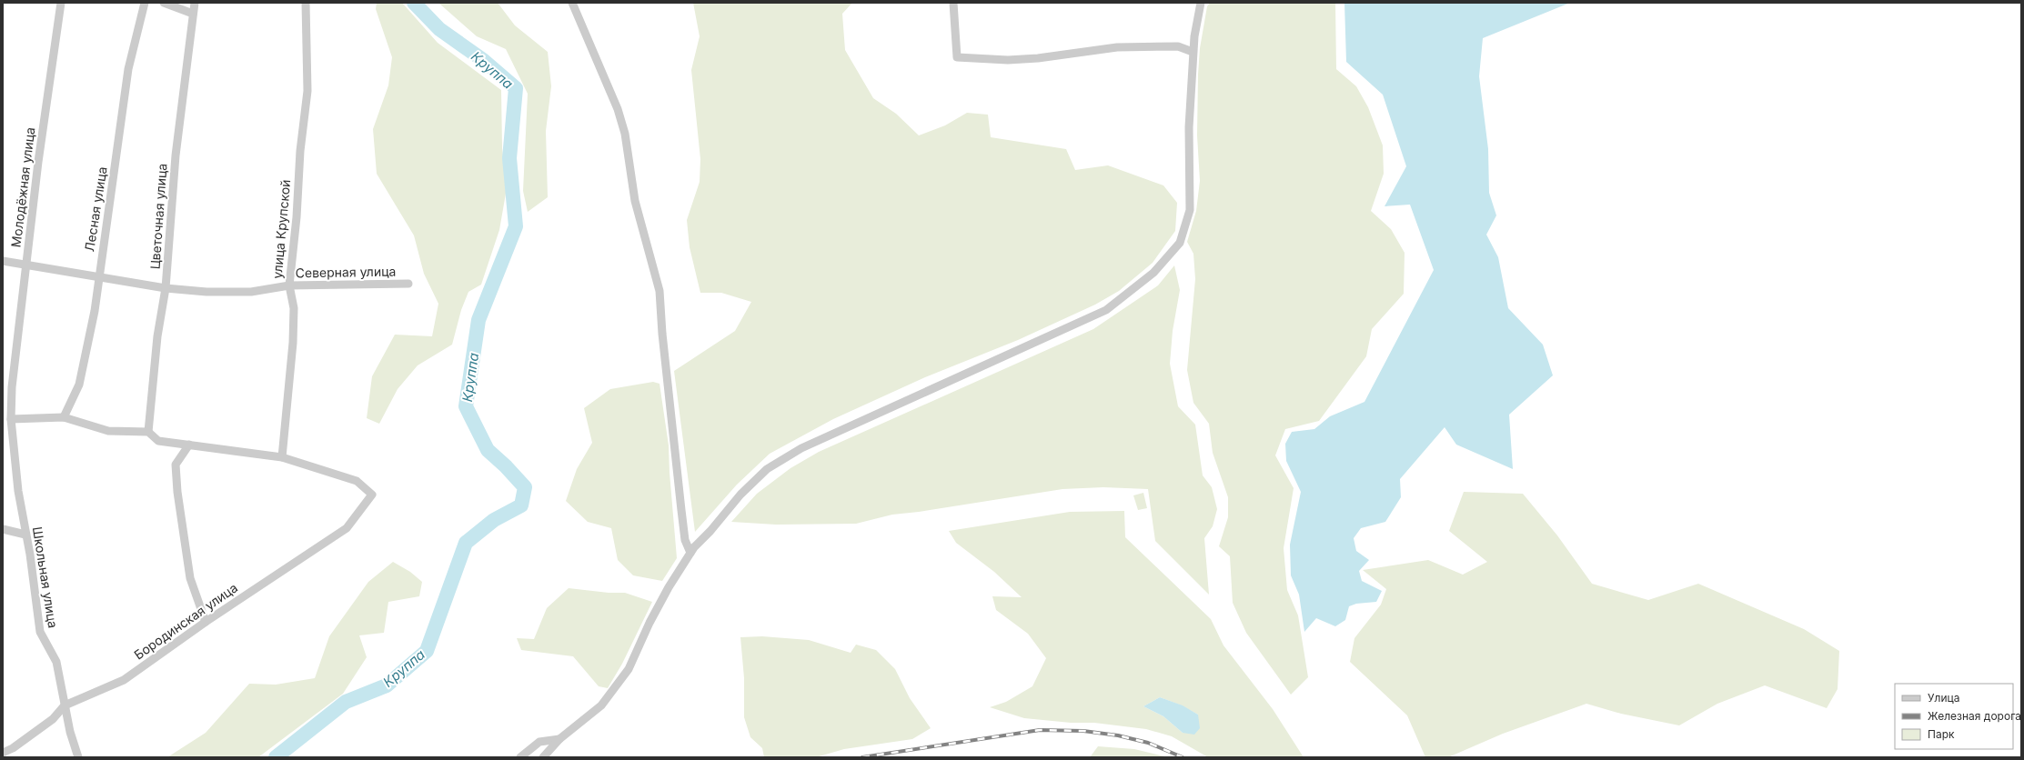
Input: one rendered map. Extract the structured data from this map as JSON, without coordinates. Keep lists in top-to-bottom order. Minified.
{"streets":{"street":["Молодёжная улица","Лесная улица","Цветочная улица","улица Крупской","Северная улица","Школьная улица","Бородинская улица"]},"crossings":[["Молодёжная улица","Северная улица"],["Молодёжная улица","Школьная улица"],["Лесная улица","Северная улица"],["Цветочная улица","Северная улица"],["улица Крупской","Северная улица"],["улица Крупской","Бородинская улица"],["Школьная улица","Бородинская улица"]],"water":["Круппа"],"legend":["Улица","Железная дорога","Парк"]}
